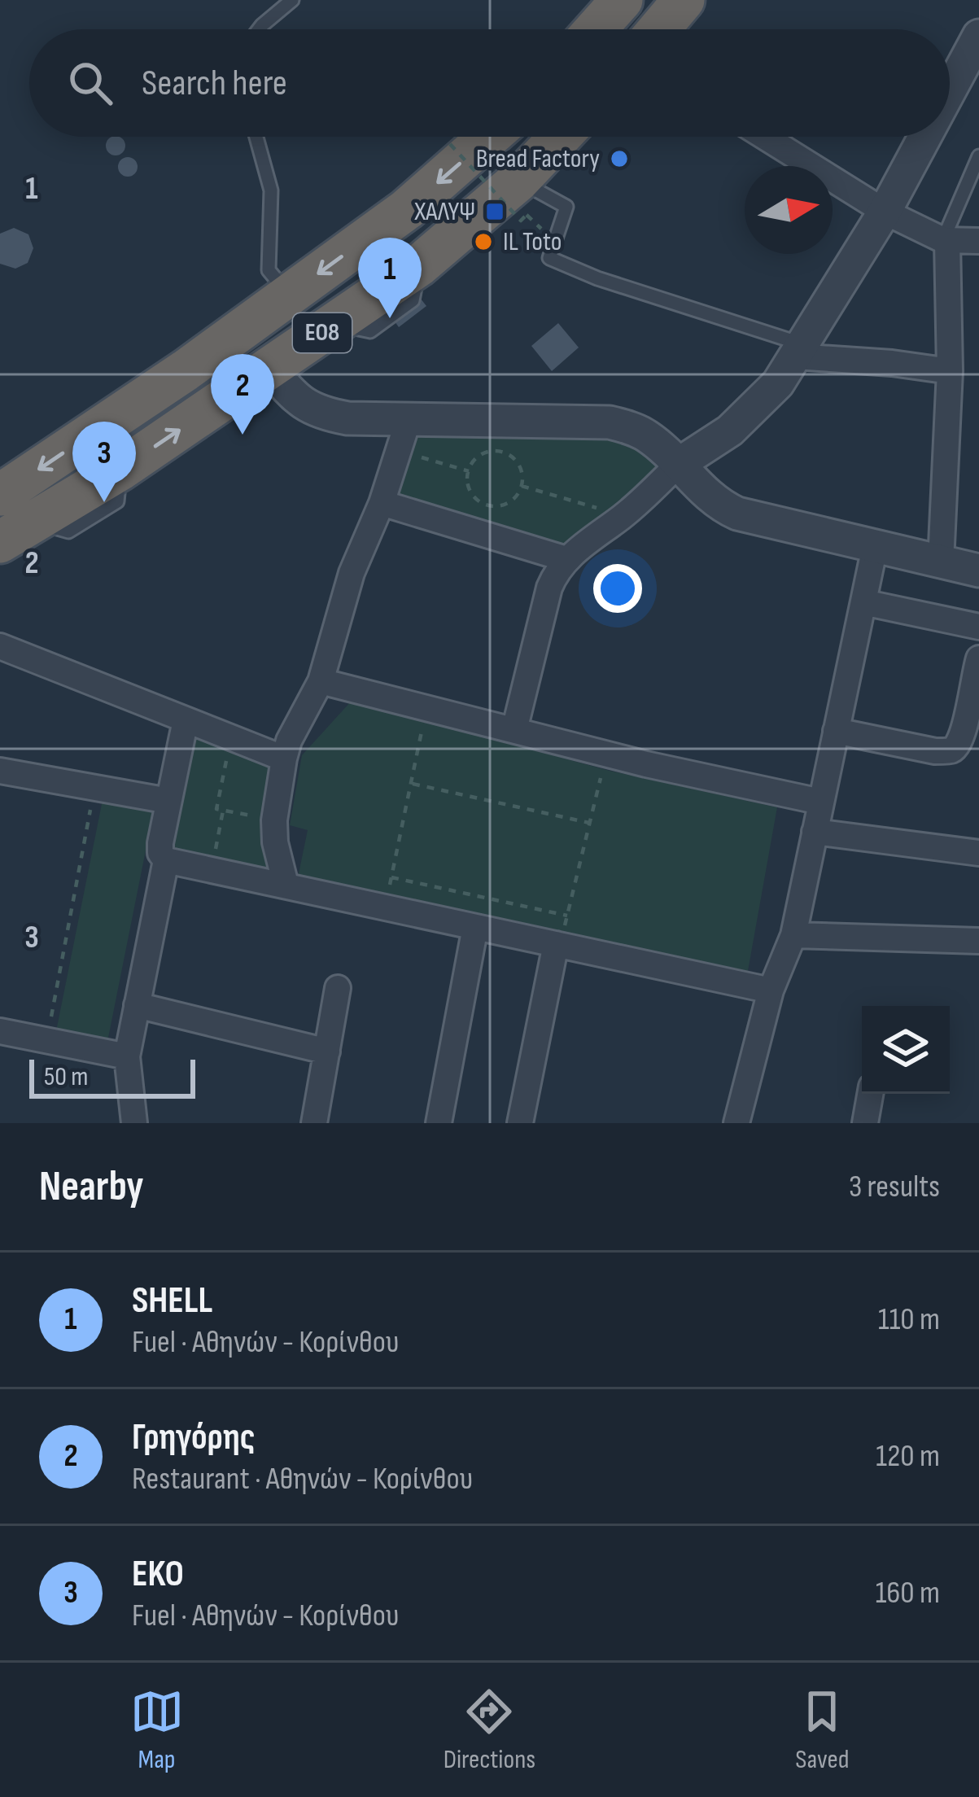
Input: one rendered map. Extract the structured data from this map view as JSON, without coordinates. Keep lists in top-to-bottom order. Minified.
{"streets":{"highway":["ΕΟ8"]},"places":{"other":["Bread Factory","IL Toto"],"transit":["ΧΑΛΥΨ"]},"scale_bar":"50 m","north":"right","page":{"search":"Search here","pins":["1","2","3"],"scale":"50 m","heading":["Nearby","3 results"],"list":[{"mark":"1","name":"SHELL","note":"Fuel · Αθηνών - Κορίνθου","value":"110 m"},{"mark":"2","name":"Γρηγόρης","note":"Restaurant · Αθηνών - Κορίνθου","value":"120 m"},{"mark":"3","name":"EKO","note":"Fuel · Αθηνών - Κορίνθου","value":"160 m"}],"nav":["Map","Directions","Saved"]},"grid":{"rows":["1","2","3"]}}
